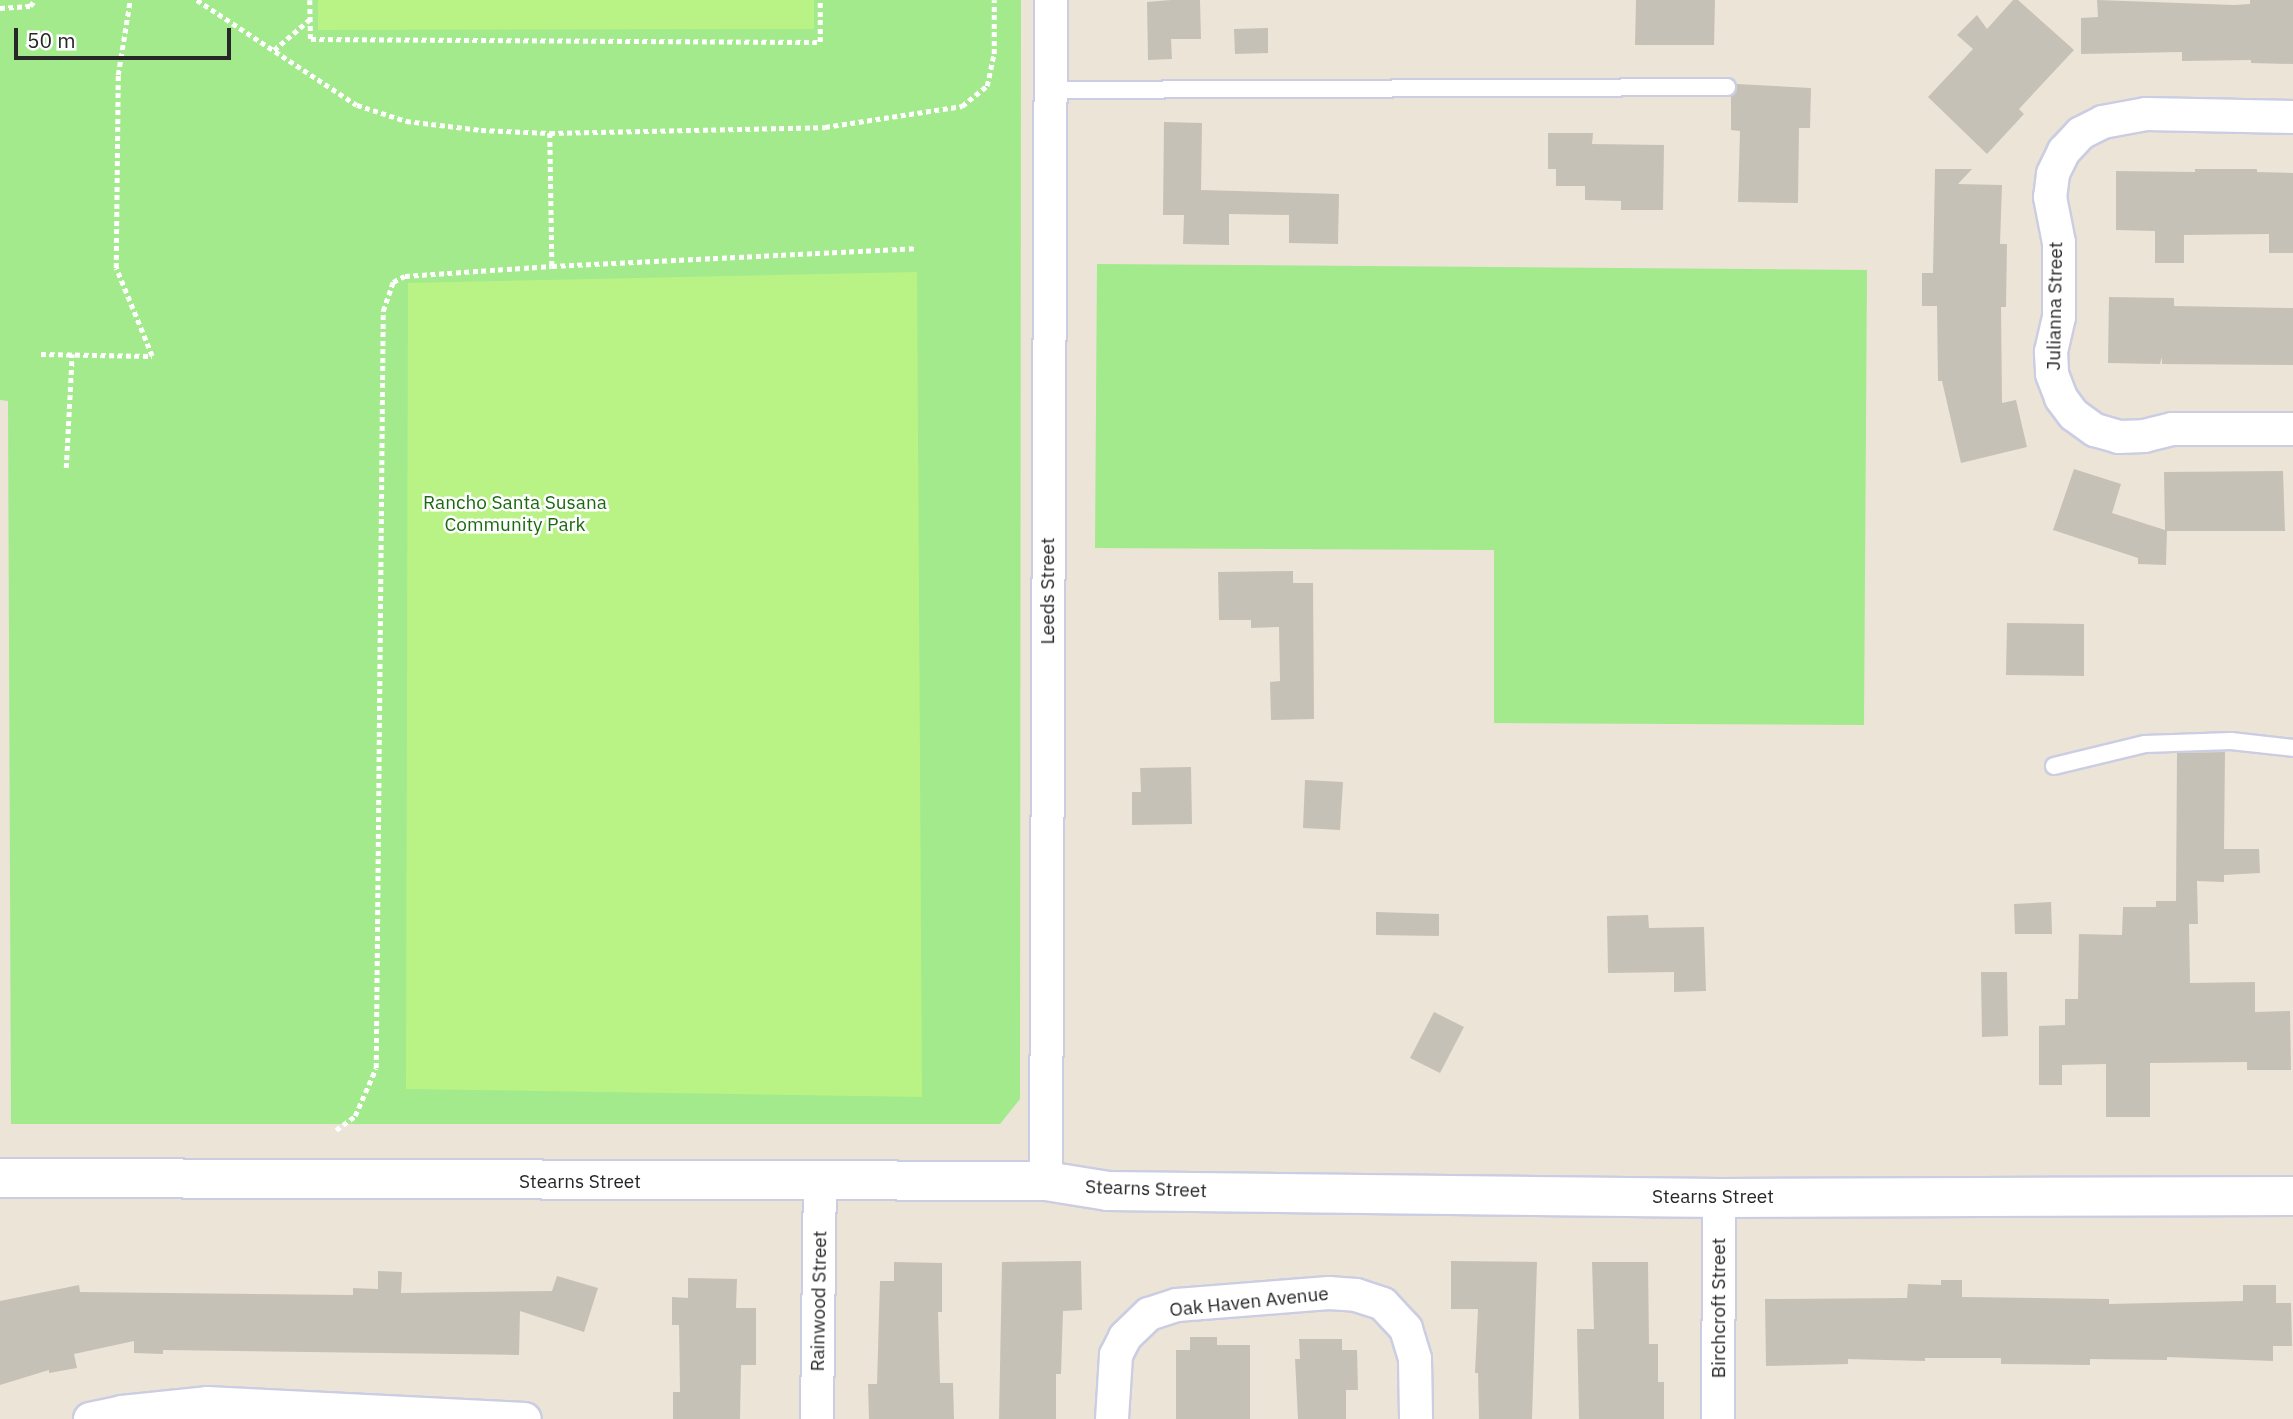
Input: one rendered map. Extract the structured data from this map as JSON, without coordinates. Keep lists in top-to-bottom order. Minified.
{"streets":{"main road":["Stearns Street"],"street":["Julianna Street","Leeds Street","Rainwood Street","Oak Haven Avenue","Birchcroft Street"]},"crossings":[["Leeds Street","Stearns Street"],["Stearns Street","Rainwood Street"],["Stearns Street","Birchcroft Street"]],"parks":["Rancho Santa Susana Community Park"],"scale_bar":"50 m"}
